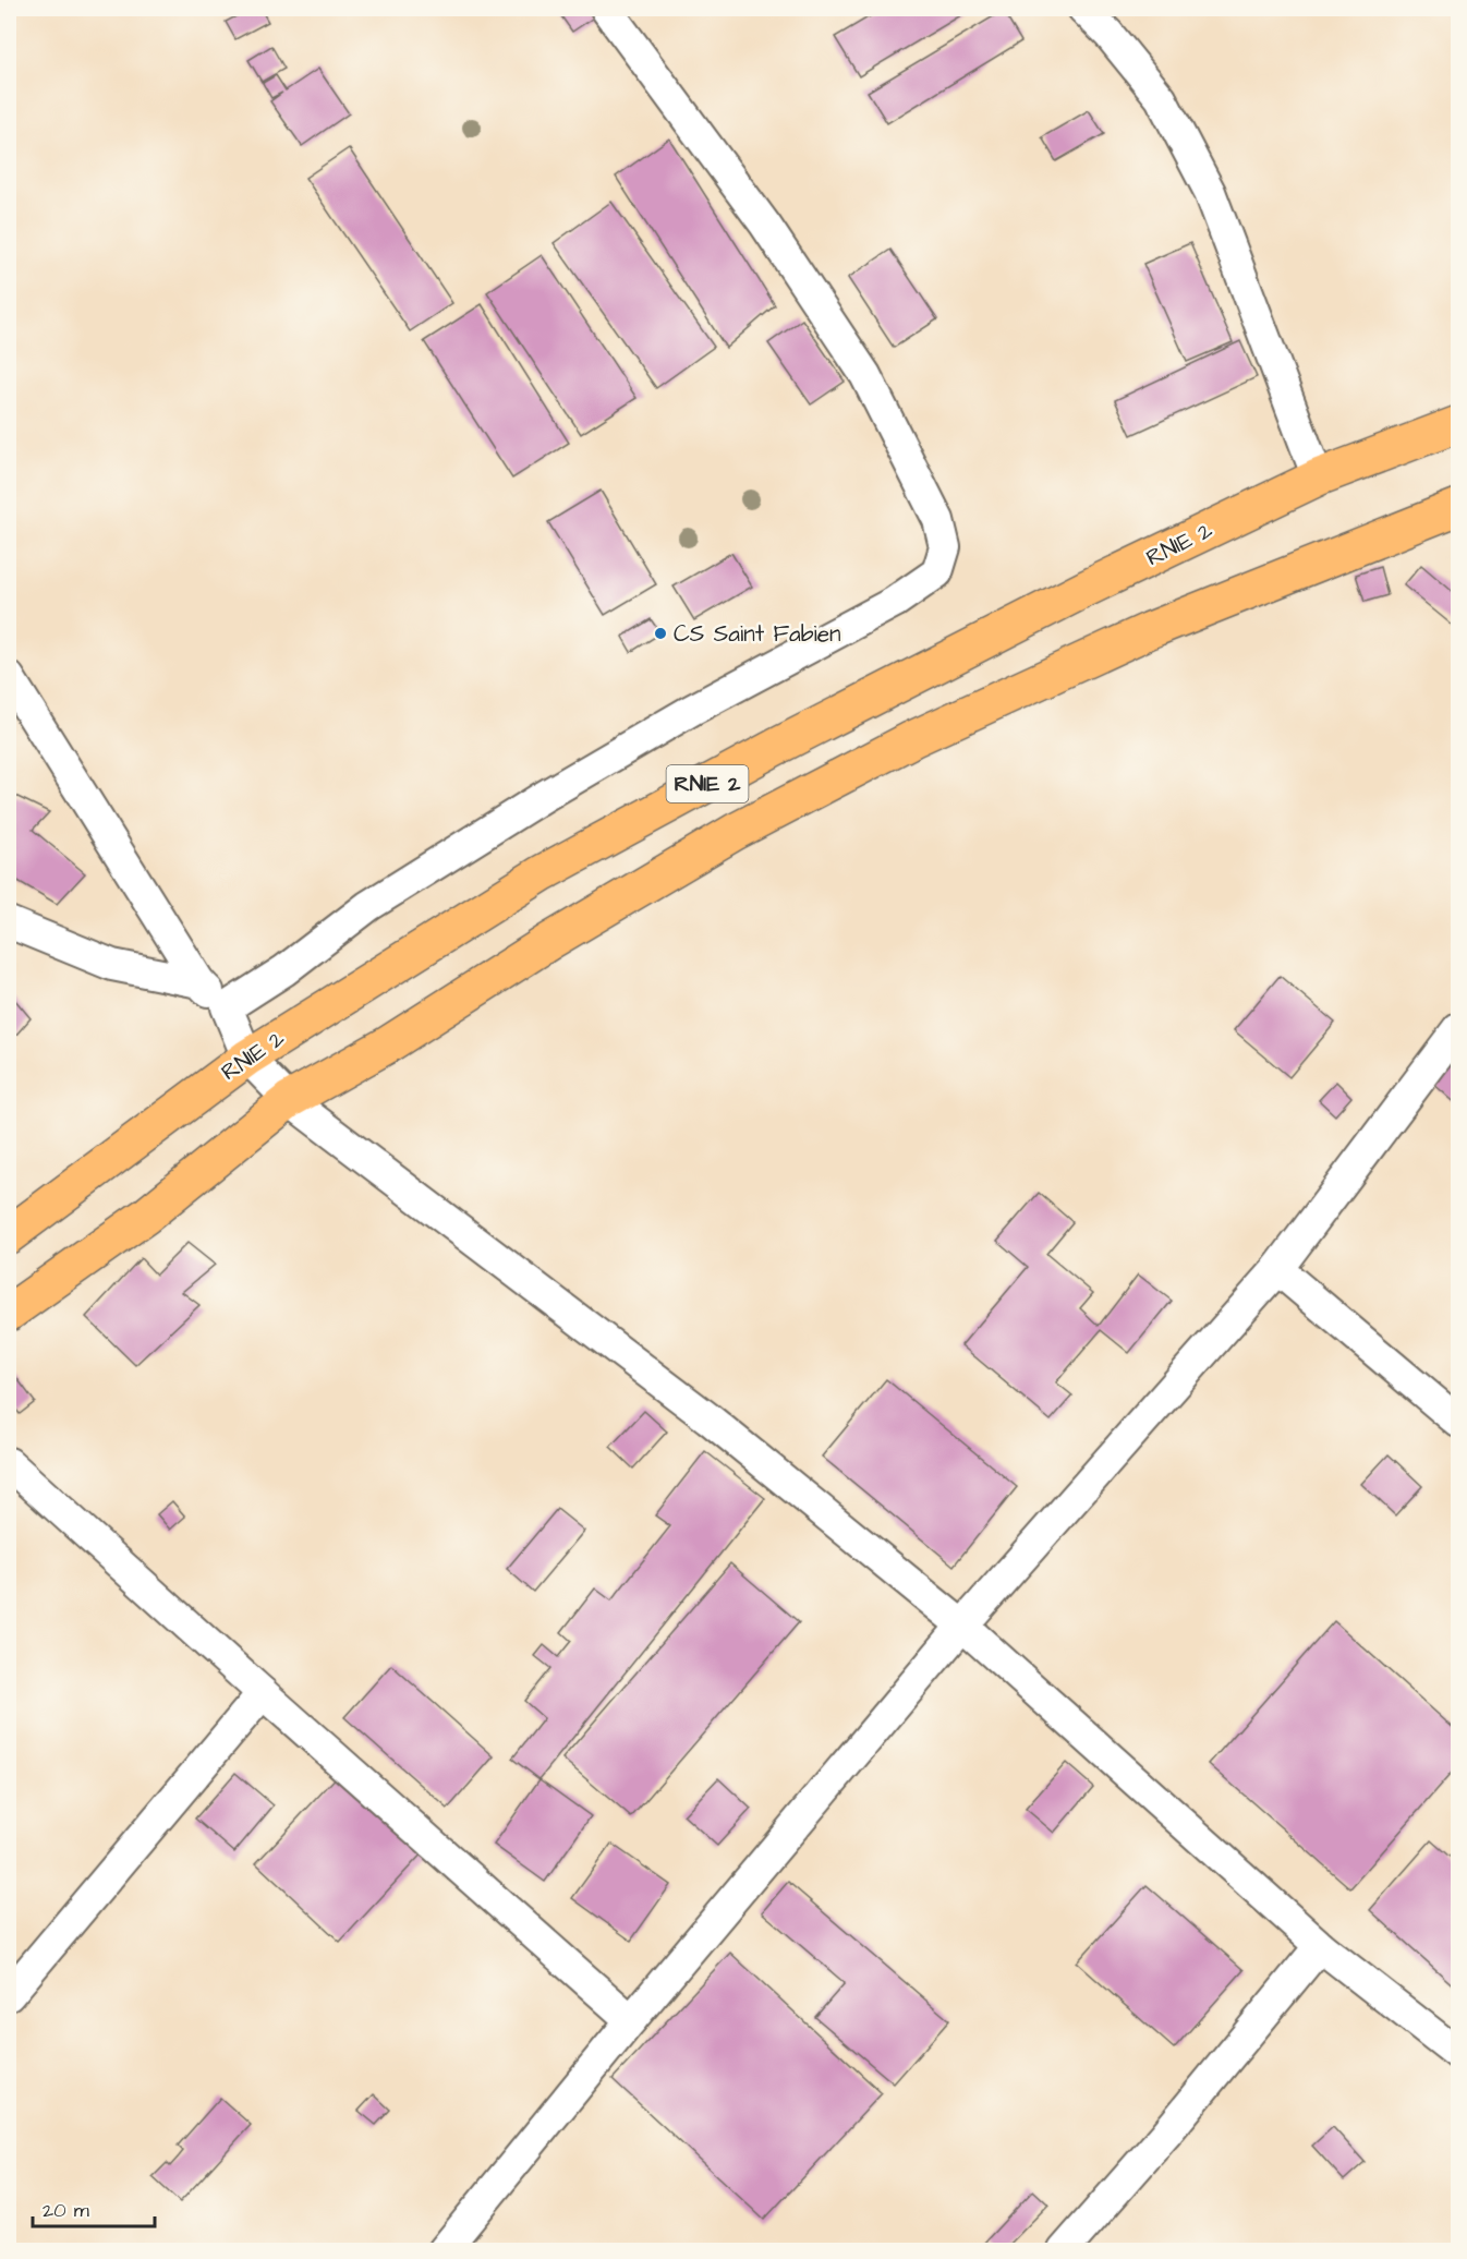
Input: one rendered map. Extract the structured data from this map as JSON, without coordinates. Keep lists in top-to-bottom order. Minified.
{"streets":{"highway":["RNIE 2"]},"places":["CS Saint Fabien"],"scale_bar":"20 m"}
